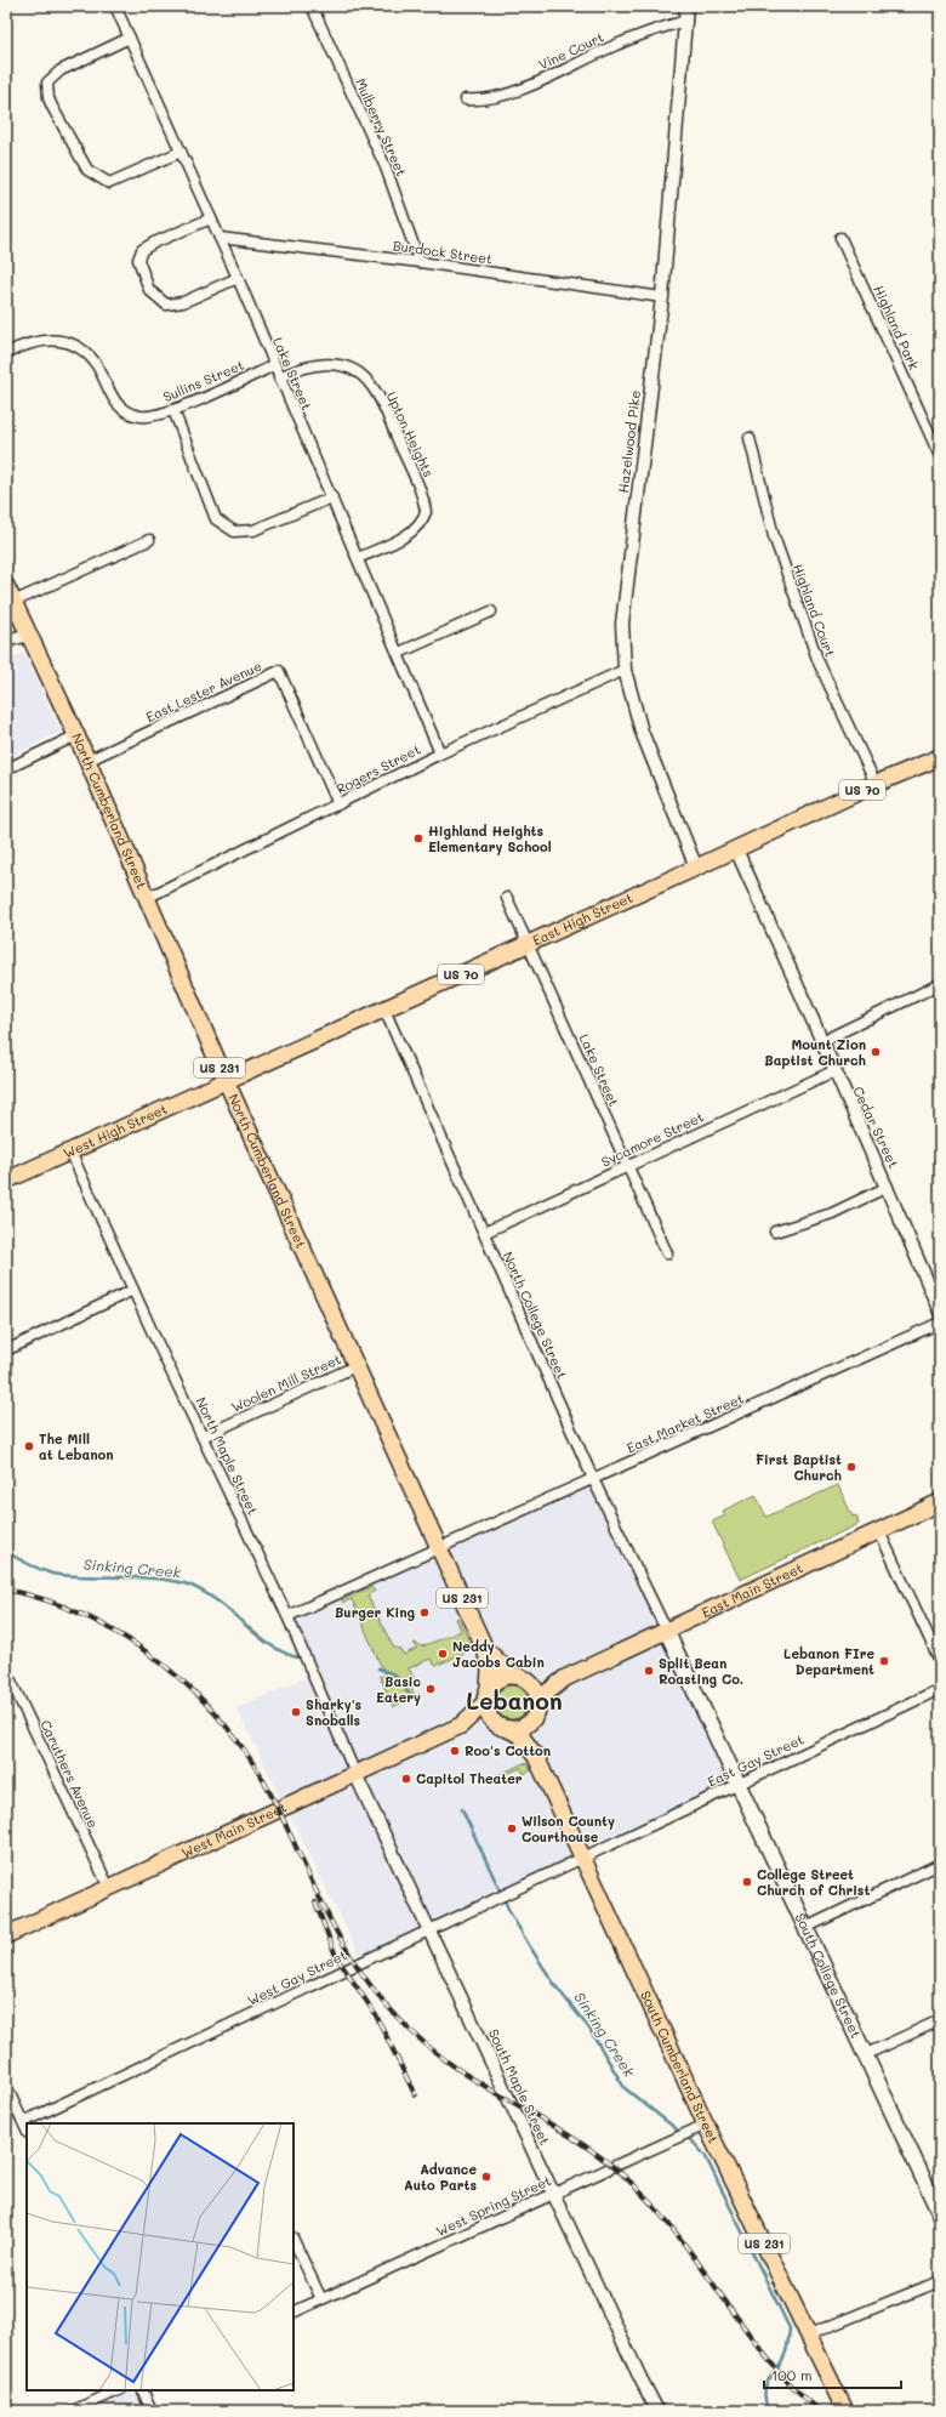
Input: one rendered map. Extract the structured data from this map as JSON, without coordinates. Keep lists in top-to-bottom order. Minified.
{"streets":{"main road":["US 70","North Cumberland Street","East High Street","US 231","West High Street","East Main Street","West Main Street","South College Street","South Cumberland Street"],"street":["Vine Court","Mulberry Street","Burdock Street","Highland Park","Lake Street","Sullins Street","Upton Heights","Hazelwood Pike","Highland Court","East Lester Avenue","Rogers Street","Cedar Street","Sycamore Street","North College Street","Woolen Mill Street","East Market Street","North Maple Street","East Gay Street","Caruthers Avenue","West Gay Street","South Maple Street","West Spring Street"]},"crossings":[["Vine Court","Hazelwood Pike"],["Mulberry Street","Burdock Street"],["Burdock Street","Lake Street"],["Burdock Street","Hazelwood Pike"],["Lake Street","Sullins Street"],["Lake Street","Upton Heights"],["Lake Street","Rogers Street"],["Lake Street","East High Street"],["Lake Street","Sycamore Street"],["Hazelwood Pike","Rogers Street"],["Hazelwood Pike","East High Street"],["Highland Court","East High Street"],["East Lester Avenue","Rogers Street"],["East Lester Avenue","North Cumberland Street"],["Rogers Street","North Cumberland Street"],["North Cumberland Street","East High Street"],["North Cumberland Street","US 231"],["North Cumberland Street","West High Street"],["North Cumberland Street","Woolen Mill Street"],["North Cumberland Street","East Market Street"],["North Cumberland Street","East Main Street"],["North Cumberland Street","West Main Street"],["North Cumberland Street","South Cumberland Street"],["East High Street","Cedar Street"],["East High Street","West High Street"],["East High Street","North College Street"],["US 231","East Main Street"],["US 231","West Main Street"],["US 231","South Cumberland Street"],["Cedar Street","Sycamore Street"],["West High Street","North Maple Street"],["Sycamore Street","North College Street"],["North College Street","East Market Street"],["North College Street","East Main Street"],["North College Street","South College Street"],["Woolen Mill Street","North Maple Street"],["East Market Street","North Maple Street"],["North Maple Street","West Main Street"],["North Maple Street","South Maple Street"],["East Main Street","West Main Street"],["East Main Street","South College Street"],["East Main Street","South Cumberland Street"],["East Gay Street","South College Street"],["East Gay Street","West Gay Street"],["East Gay Street","South Cumberland Street"],["Caruthers Avenue","West Main Street"],["West Main Street","South Cumberland Street"],["West Main Street","South Maple Street"],["West Gay Street","South Cumberland Street"],["West Gay Street","South Maple Street"],["South Cumberland Street","West Spring Street"],["South Maple Street","West Spring Street"]],"districts":["Lebanon"],"water":["Sinking Creek"],"places":["Highland Heights Elementary School","Mount Zion Baptist Church","The Mill at Lebanon","First Baptist Church","Burger King","Neddy Jacobs Cabin","Lebanon FIre Department","Split Bean Roasting Co.","Basic Eatery","Sharky's Snoballs","Roo's Cotton","Capitol Theater","Wilson County Courthouse","College Street Church of Christ","Advance Auto Parts"],"scale_bar":"100 m"}
